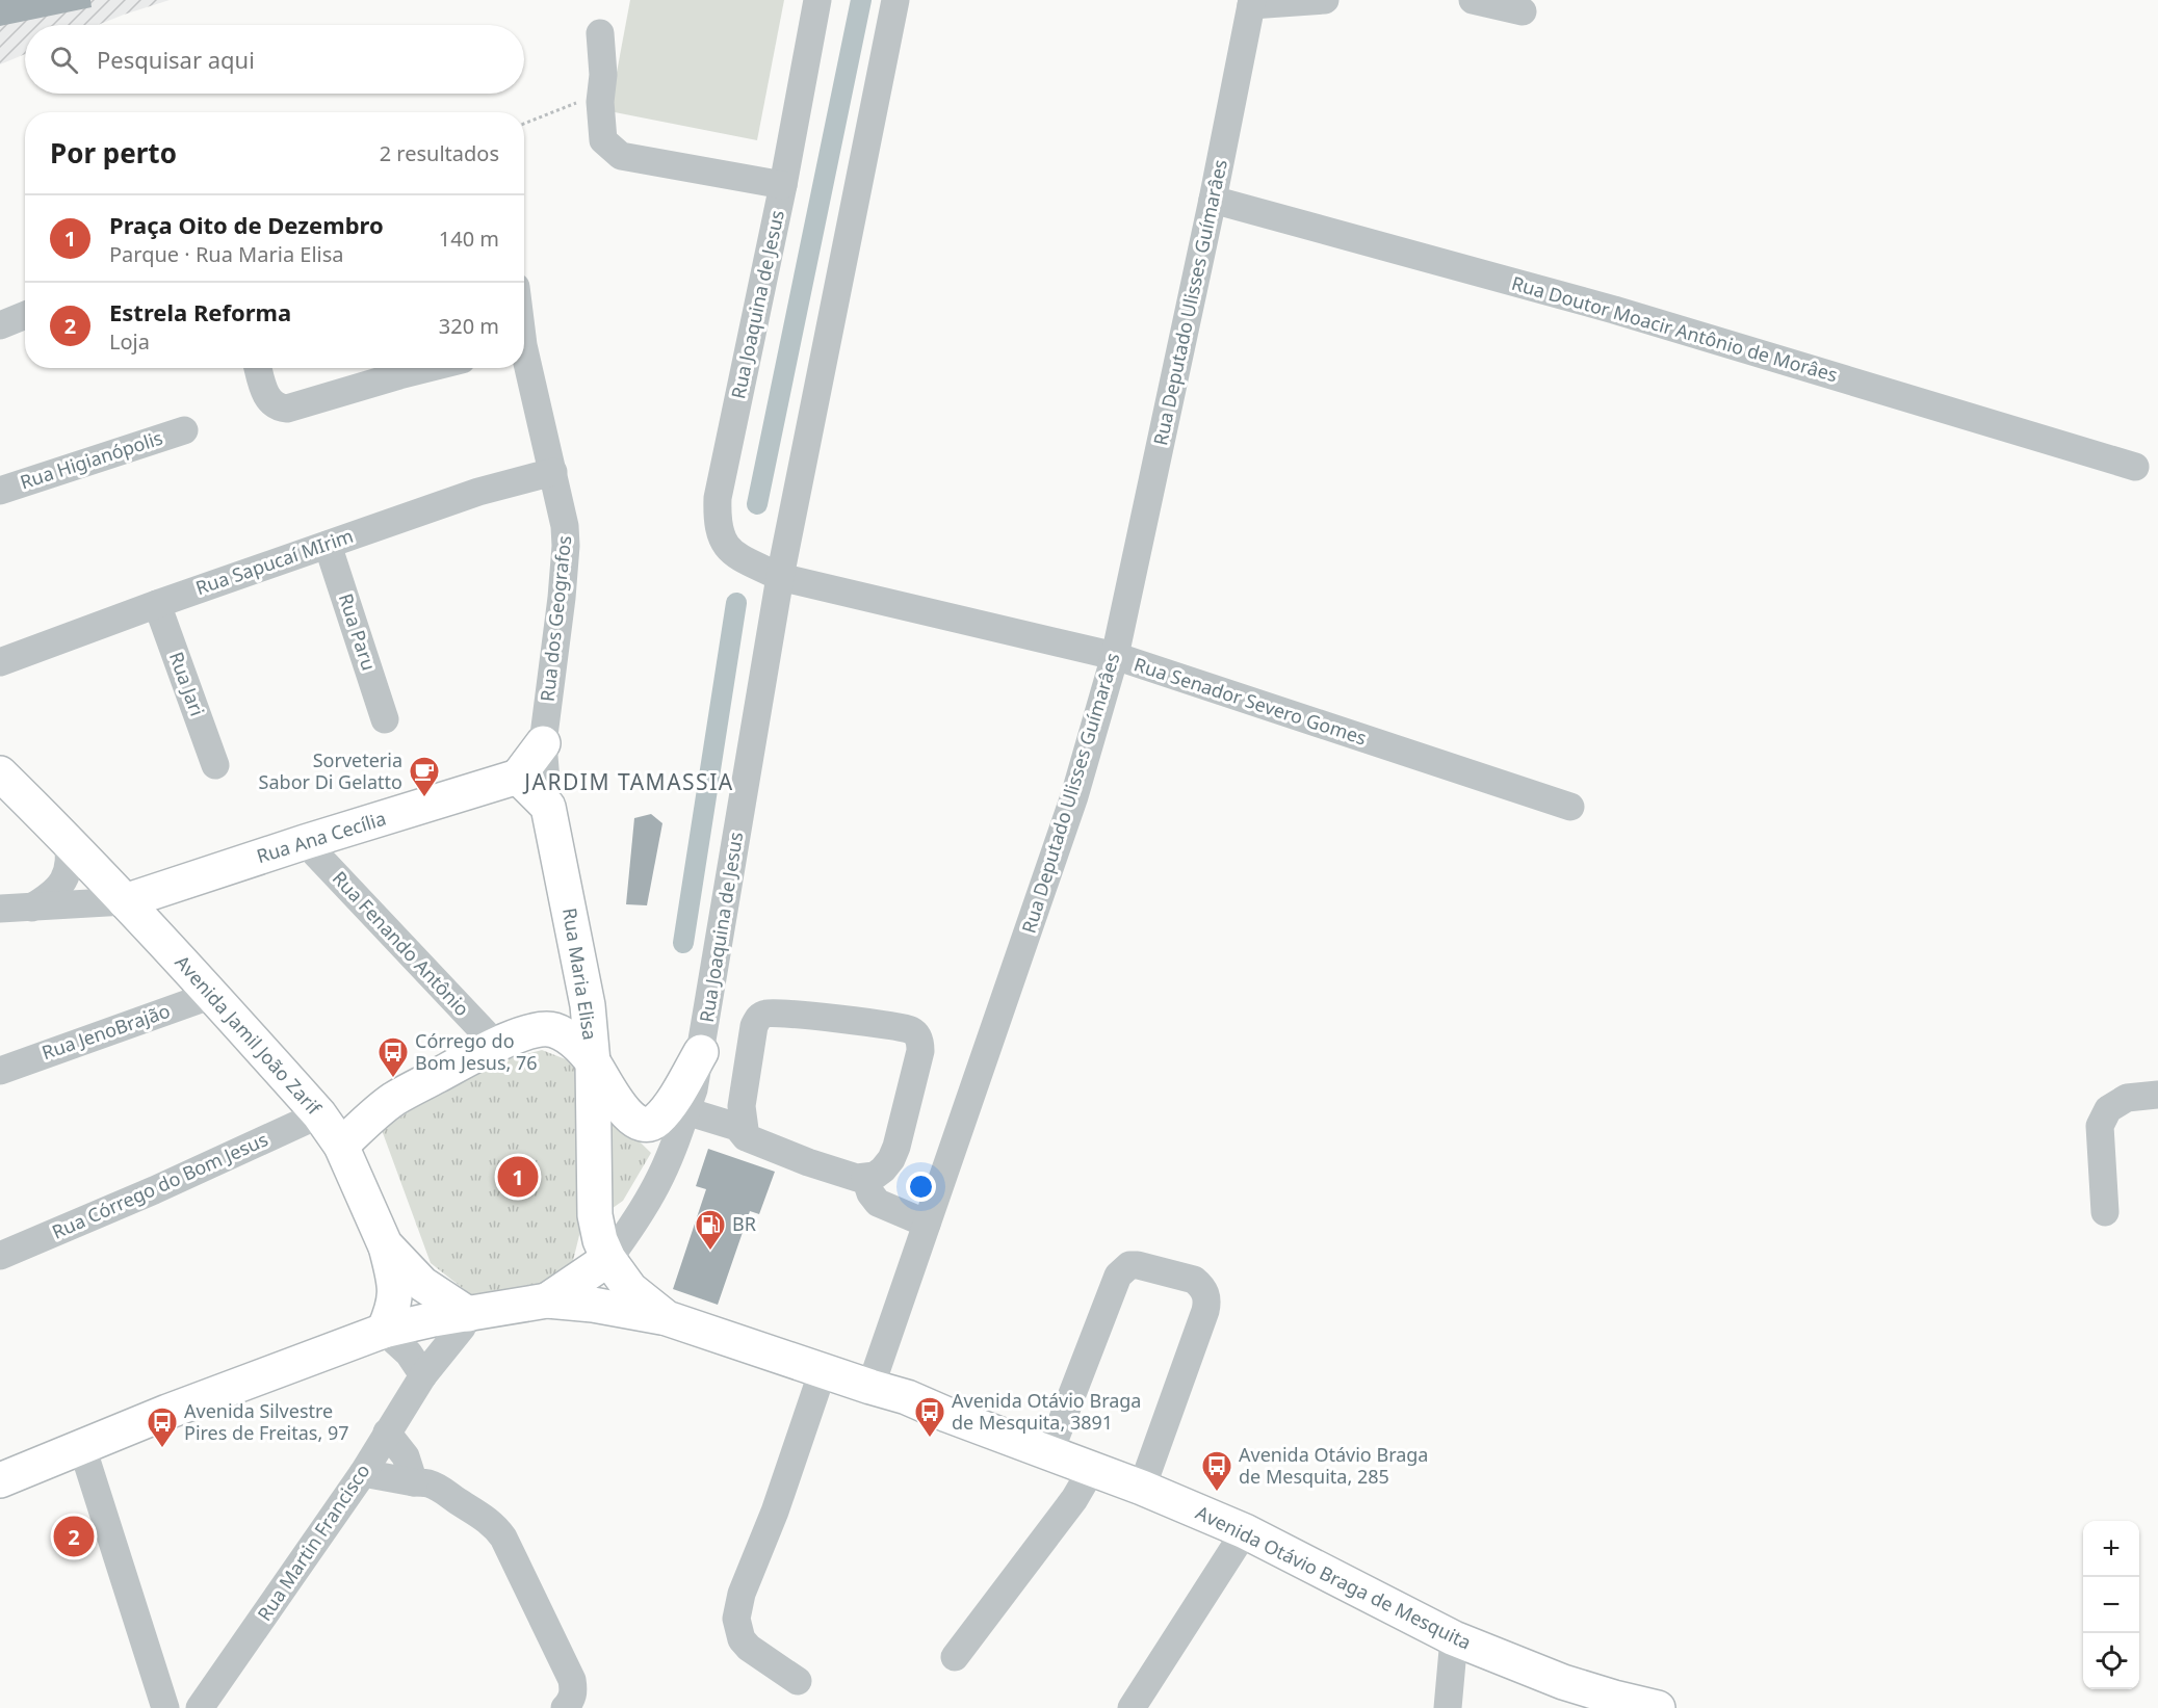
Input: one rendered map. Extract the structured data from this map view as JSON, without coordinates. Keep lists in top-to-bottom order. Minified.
{"streets":{"main road":["Rua Ana Cecília","Rua Maria Elisa","Avenida Jamil João Zarif","Avenida Otávio Braga de Mesquita"],"street":["Rua Deputado Ulisses Guímarâes","Rua Joaquina de Jesus","Rua Doutor Moacir Antônio de Morâes","Rua Higianópolis","Rua Sapucaí MIrim","Rua dos Geografos","Rua Paru","Rua Jari","Rua Senador Severo Gomes","Rua Fenando Antônio","Rua JenoBrajão","Rua Córrego do Bom Jesus","Rua Martin Francisco"]},"crossings":[["Rua Deputado Ulisses Guímarâes","Rua Doutor Moacir Antônio de Morâes"],["Rua Deputado Ulisses Guímarâes","Rua Senador Severo Gomes"],["Rua Deputado Ulisses Guímarâes","Avenida Otávio Braga de Mesquita"],["Rua Joaquina de Jesus","Rua Senador Severo Gomes"],["Rua Joaquina de Jesus","Rua Maria Elisa"],["Rua Joaquina de Jesus","Avenida Otávio Braga de Mesquita"],["Rua Sapucaí MIrim","Rua dos Geografos"],["Rua Sapucaí MIrim","Rua Paru"],["Rua Sapucaí MIrim","Rua Jari"],["Rua dos Geografos","Rua Maria Elisa"],["Rua Ana Cecília","Rua Fenando Antônio"],["Rua Ana Cecília","Avenida Jamil João Zarif"],["Rua Maria Elisa","Avenida Otávio Braga de Mesquita"],["Rua JenoBrajão","Avenida Jamil João Zarif"],["Avenida Jamil João Zarif","Rua Córrego do Bom Jesus"],["Avenida Jamil João Zarif","Rua Martin Francisco"]],"districts":["JARDIM TAMASSIA"],"places":{"cafe":["Sorveteria Sabor Di Gelatto"],"bus stop":["Córrego do Bom Jesus, 76","Avenida Otávio Braga de Mesquita, 3891","Avenida Silvestre Pires de Freitas, 97","Avenida Otávio Braga de Mesquita, 285"],"fuel station":["BR"]},"page":{"search":"Pesquisar aqui","heading":["Por perto","2 resultados"],"list":[{"mark":"1","name":"Praça Oito de Dezembro","note":"Parque · Rua Maria Elisa","value":"140 m"},{"mark":"2","name":"Estrela Reforma","note":"Loja","value":"320 m"}],"pins":["1","2"],"map_buttons":["+","−"]}}
